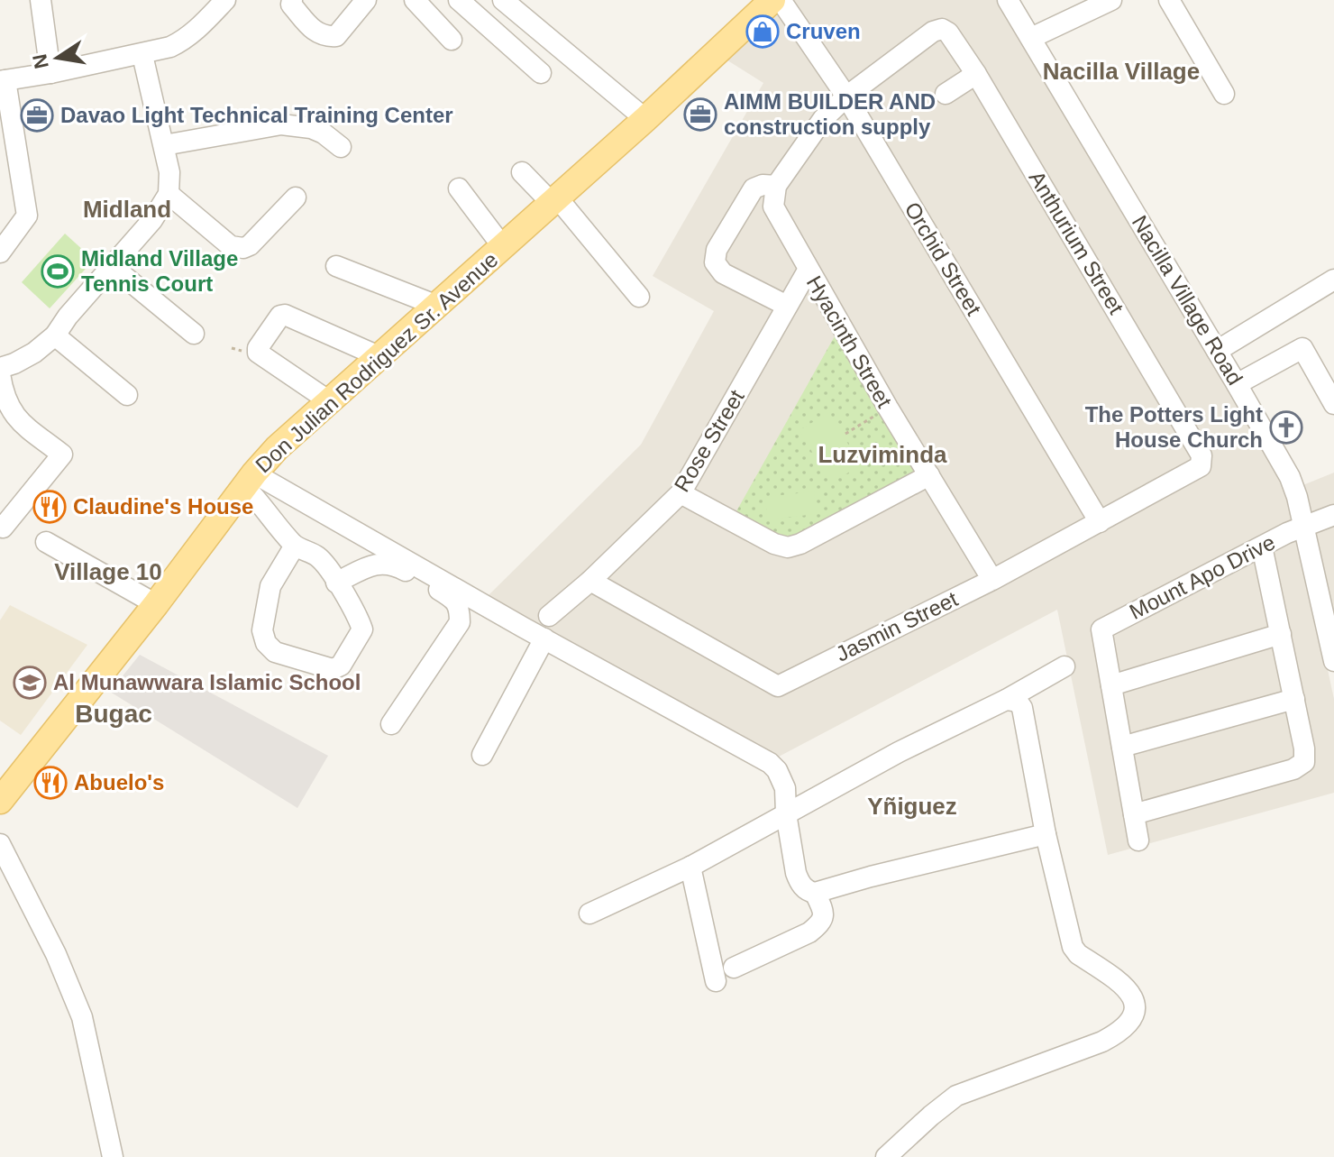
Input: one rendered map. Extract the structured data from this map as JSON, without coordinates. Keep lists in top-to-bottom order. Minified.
{"streets":{"main road":["Don Julian Rodriguez Sr. Avenue"],"street":["Anthurium Street","Orchid Street","Nacilla Village Road","Hyacinth Street","Rose Street","Mount Apo Drive","Jasmin Street"]},"crossings":[["Anthurium Street","Orchid Street"],["Anthurium Street","Jasmin Street"],["Orchid Street","Jasmin Street"],["Nacilla Village Road","Mount Apo Drive"],["Hyacinth Street","Rose Street"],["Hyacinth Street","Jasmin Street"],["Rose Street","Jasmin Street"]],"districts":["Nacilla Village","Midland","Luzviminda","Village 10","Bugac","Yñiguez"],"places":{"shop":["Cruven"],"office":["AIMM BUILDER AND construction supply","Davao Light Technical Training Center"],"sports":["Midland Village Tennis Court"],"church":["The Potters Light House Church"],"restaurant":["Claudine's House","Abuelo's"],"school or university":["Al Munawwara Islamic School"]},"north":"left"}
